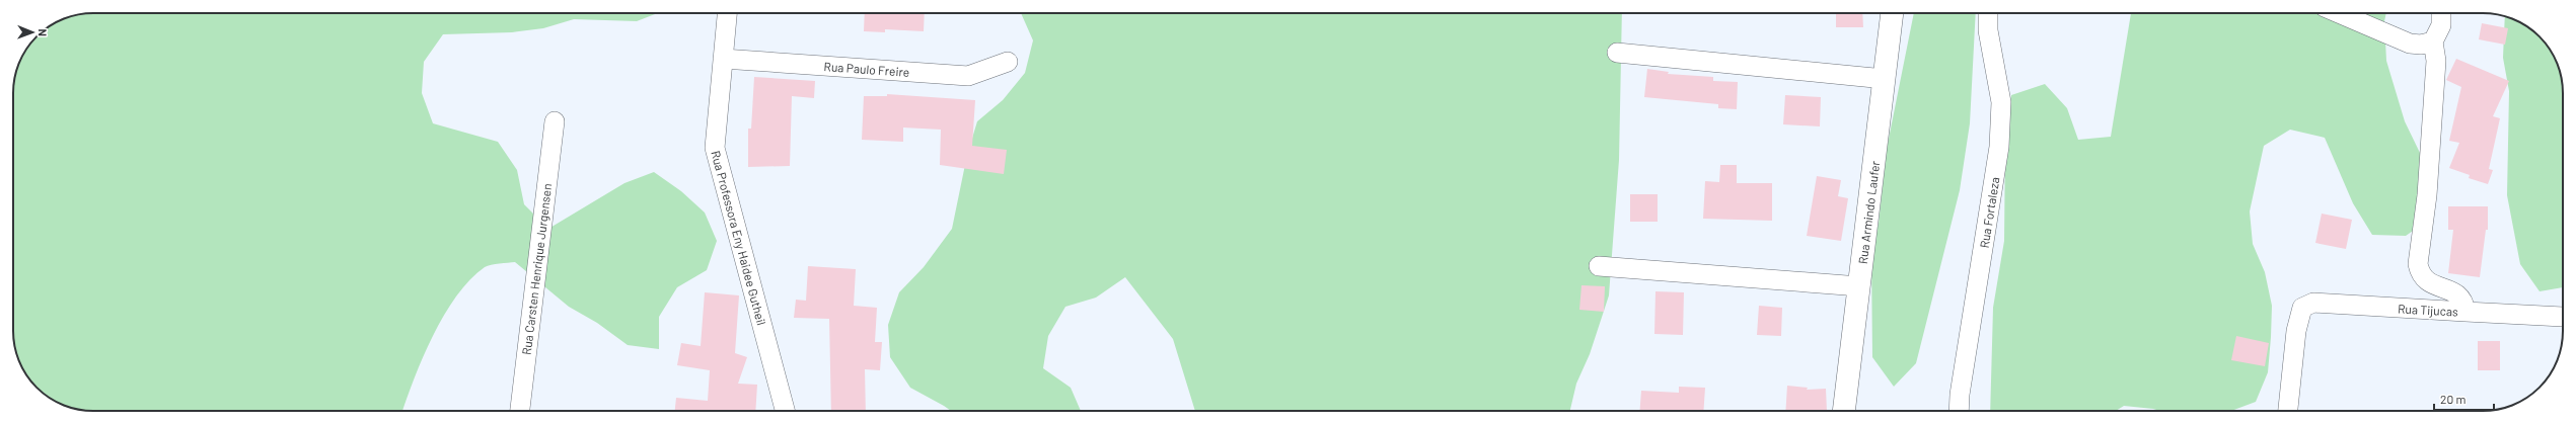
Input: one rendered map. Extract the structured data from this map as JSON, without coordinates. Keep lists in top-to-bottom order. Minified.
{"streets":{"street":["Rua Paulo Freire","Rua Armindo Laufer","Rua Fortaleza","Rua Professora Eny Haidee Gutheil","Rua Carsten Henrique Jurgensen","Rua Tijucas"]},"crossings":[["Rua Paulo Freire","Rua Professora Eny Haidee Gutheil"]],"scale_bar":"20 m","north":"right"}
